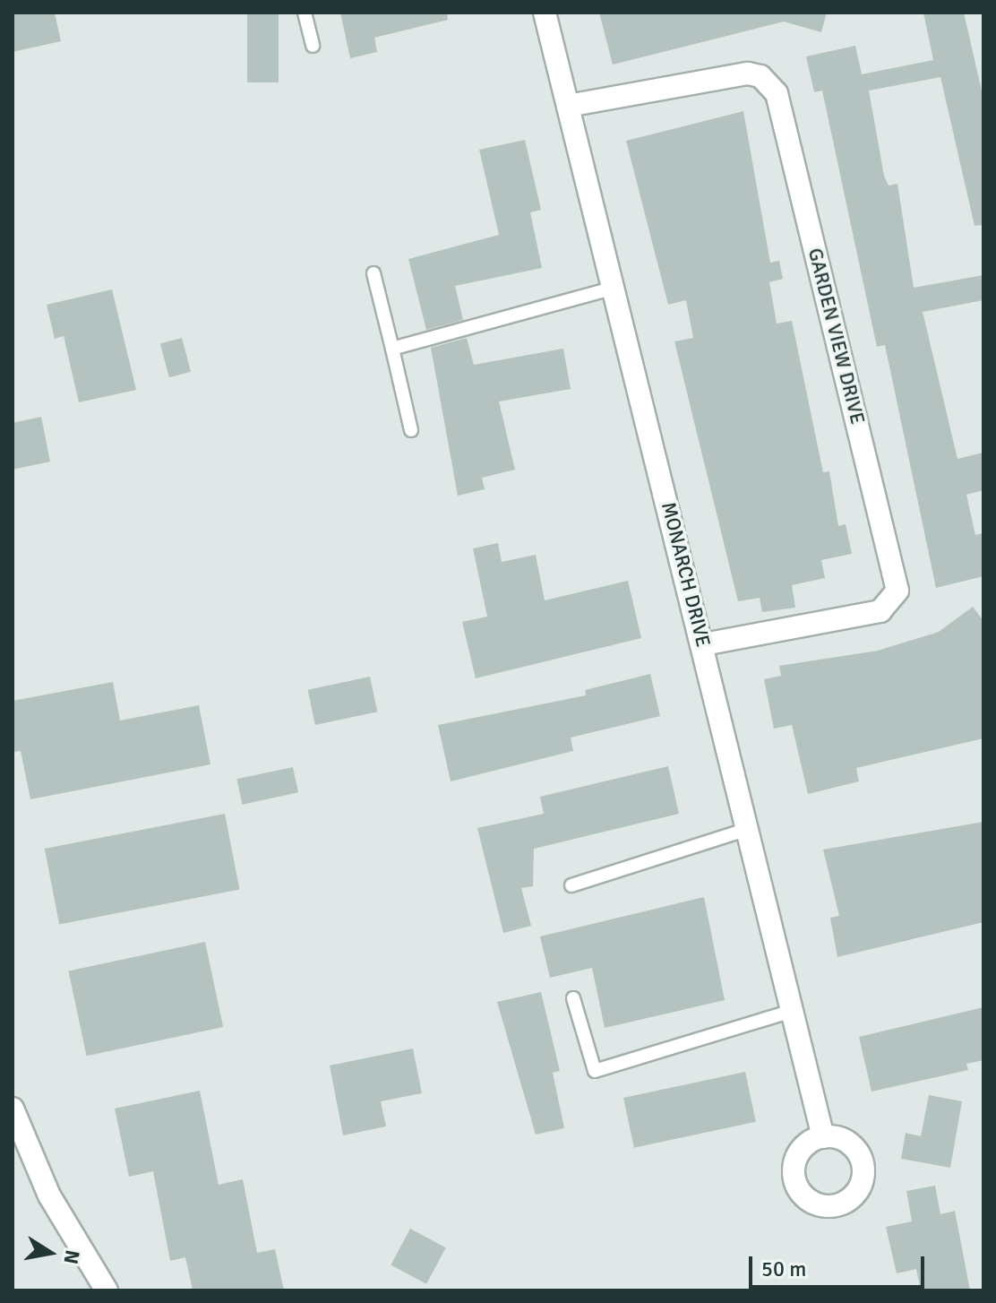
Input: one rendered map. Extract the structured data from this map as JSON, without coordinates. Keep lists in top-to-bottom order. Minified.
{"streets":{"street":["GARDEN VIEW DRIVE","MONARCH DRIVE"]},"crossings":[["GARDEN VIEW DRIVE","MONARCH DRIVE"]],"scale_bar":"50 m","north":"right"}
